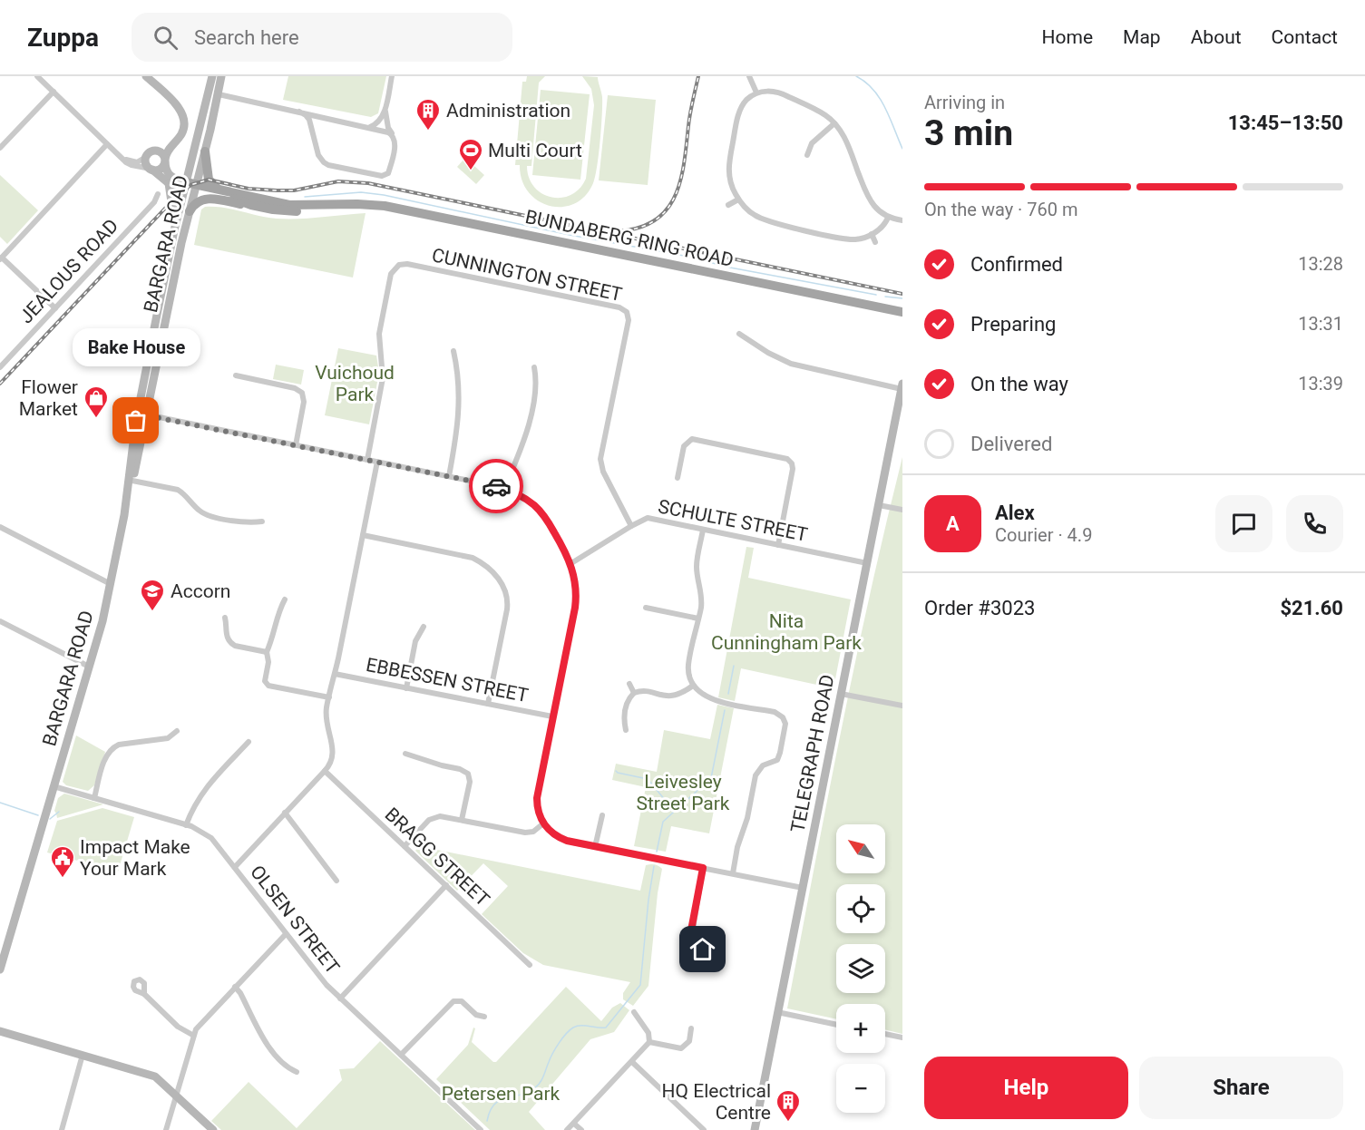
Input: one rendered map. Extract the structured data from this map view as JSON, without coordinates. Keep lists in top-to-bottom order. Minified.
{"streets":{"main road":["BUNDABERG RING ROAD"],"street":["BARGARA ROAD","JEALOUS ROAD","CUNNINGTON STREET","SCHULTE STREET","EBBESSEN STREET","TELEGRAPH ROAD","BRAGG STREET","OLSEN STREET"]},"crossings":[["BUNDABERG RING ROAD","BARGARA ROAD"],["BARGARA ROAD","OLSEN STREET"],["CUNNINGTON STREET","SCHULTE STREET"],["SCHULTE STREET","TELEGRAPH ROAD"]],"parks":["Vuichoud Park","Nita Cunningham Park","Leivesley Street Park","Petersen Park"],"places":{"building":["Administration","HQ Electrical Centre"],"sports":["Multi Court"],"shop":["Flower Market"],"other":["Bake House"],"school or university":["Accorn"],"public building":["Impact Make Your Mark"]},"north":"top left","page":{"header":"Zuppa","search":"Search here","nav":["Home","Map","About","Contact"],"heading":["3 min","Arriving in","13:45–13:50"],"panel":["Alex","Courier · 4.9","Order #3023","$21.60"],"bar":"On the way · 760 m","list":[["Confirmed","13:28"],["Preparing","13:31"],["On the way","13:39"],"Delivered"],"bubble":"Bake House","round":"A","map_buttons":["+","−"],"buttons":["Help","Share"]}}
